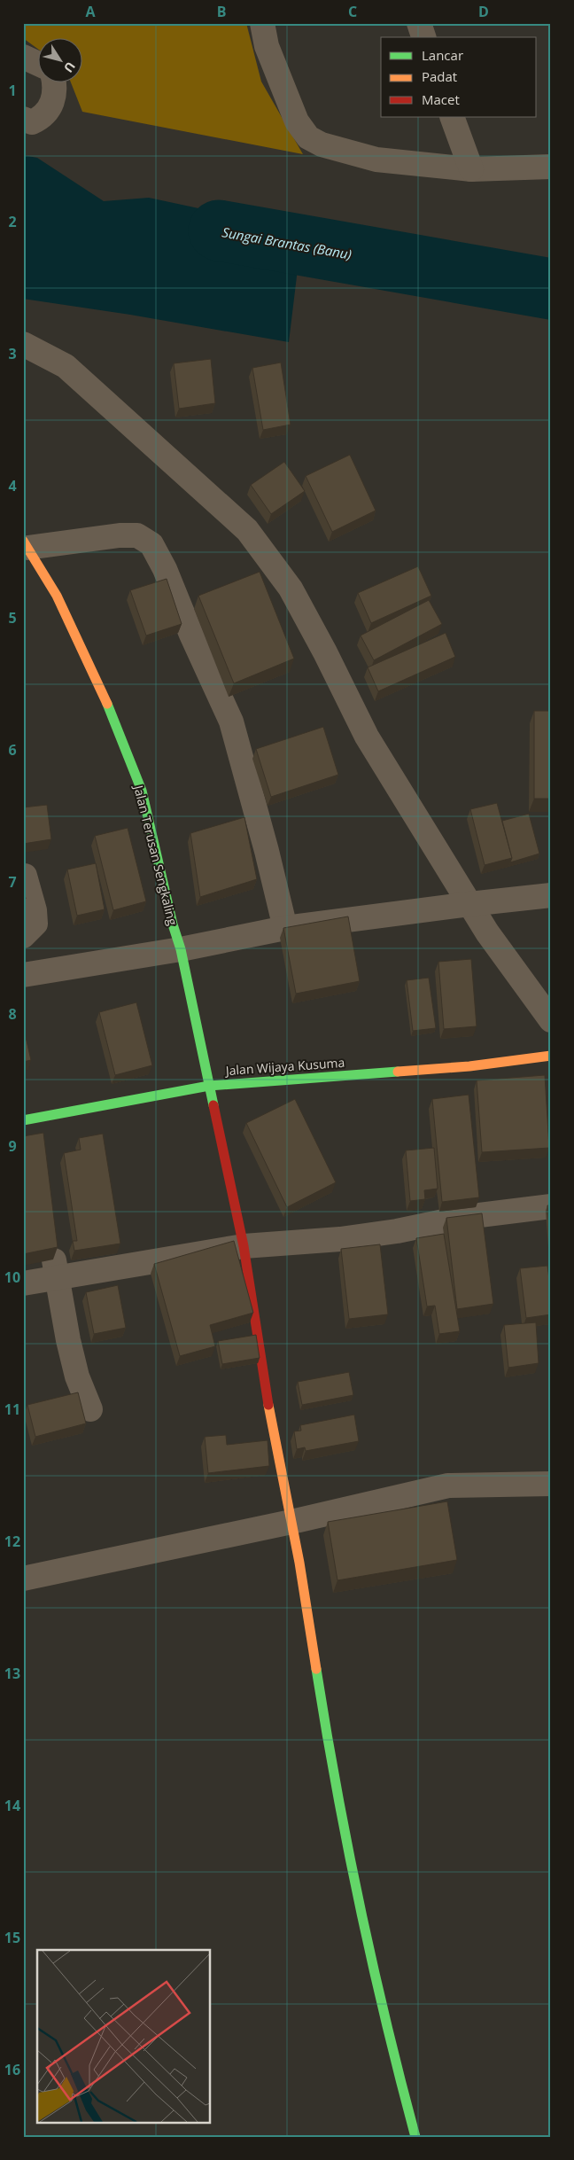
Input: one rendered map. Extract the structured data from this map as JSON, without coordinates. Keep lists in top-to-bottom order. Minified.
{"streets":{"street":["Jalan Terusan Sengkaling","Jalan Wijaya Kusuma"]},"crossings":[["Jalan Terusan Sengkaling","Jalan Wijaya Kusuma"]],"water":["Sungai Brantas (Banu)"],"legend":["Lancar","Padat","Macet"],"north":"bottom right","grid":{"columns":["A","B","C","D"],"rows":["1","2","3","4","5","6","7","8","9","10","11","12","13","14","15","16"]}}
